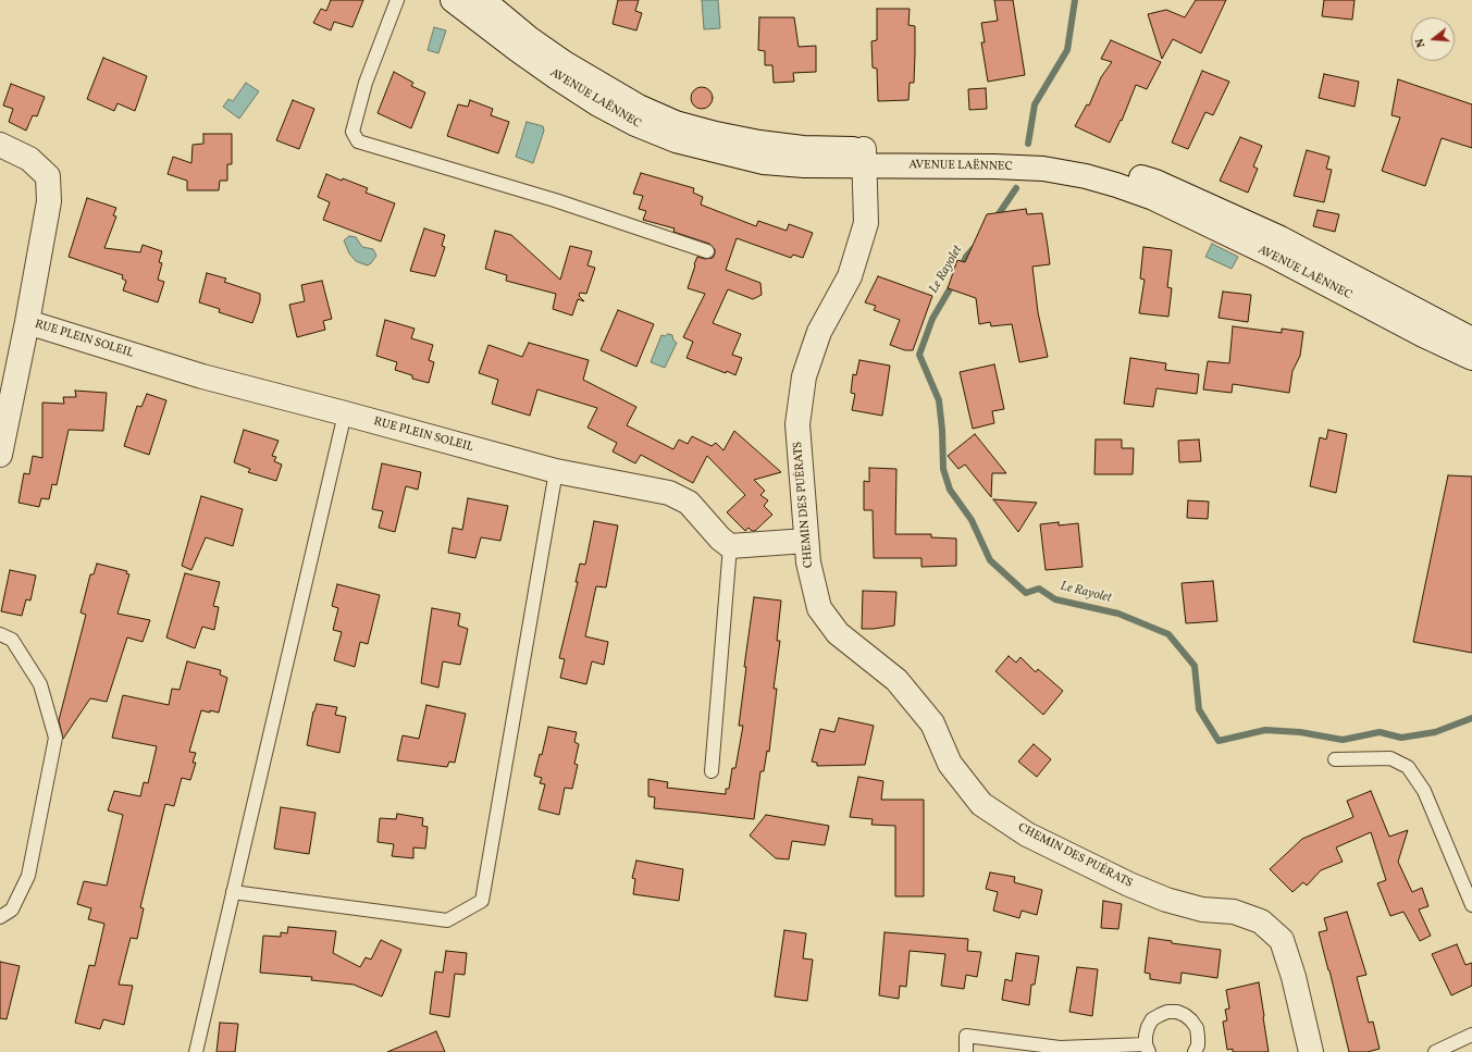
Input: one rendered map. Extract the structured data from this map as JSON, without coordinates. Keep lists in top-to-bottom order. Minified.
{"streets":{"street":["AVENUE LAËNNEC","RUE PLEIN SOLEIL","CHEMIN DES PUÉRATS"]},"crossings":[["AVENUE LAËNNEC","CHEMIN DES PUÉRATS"]],"water":["Le Rayolet"],"north":"left"}
